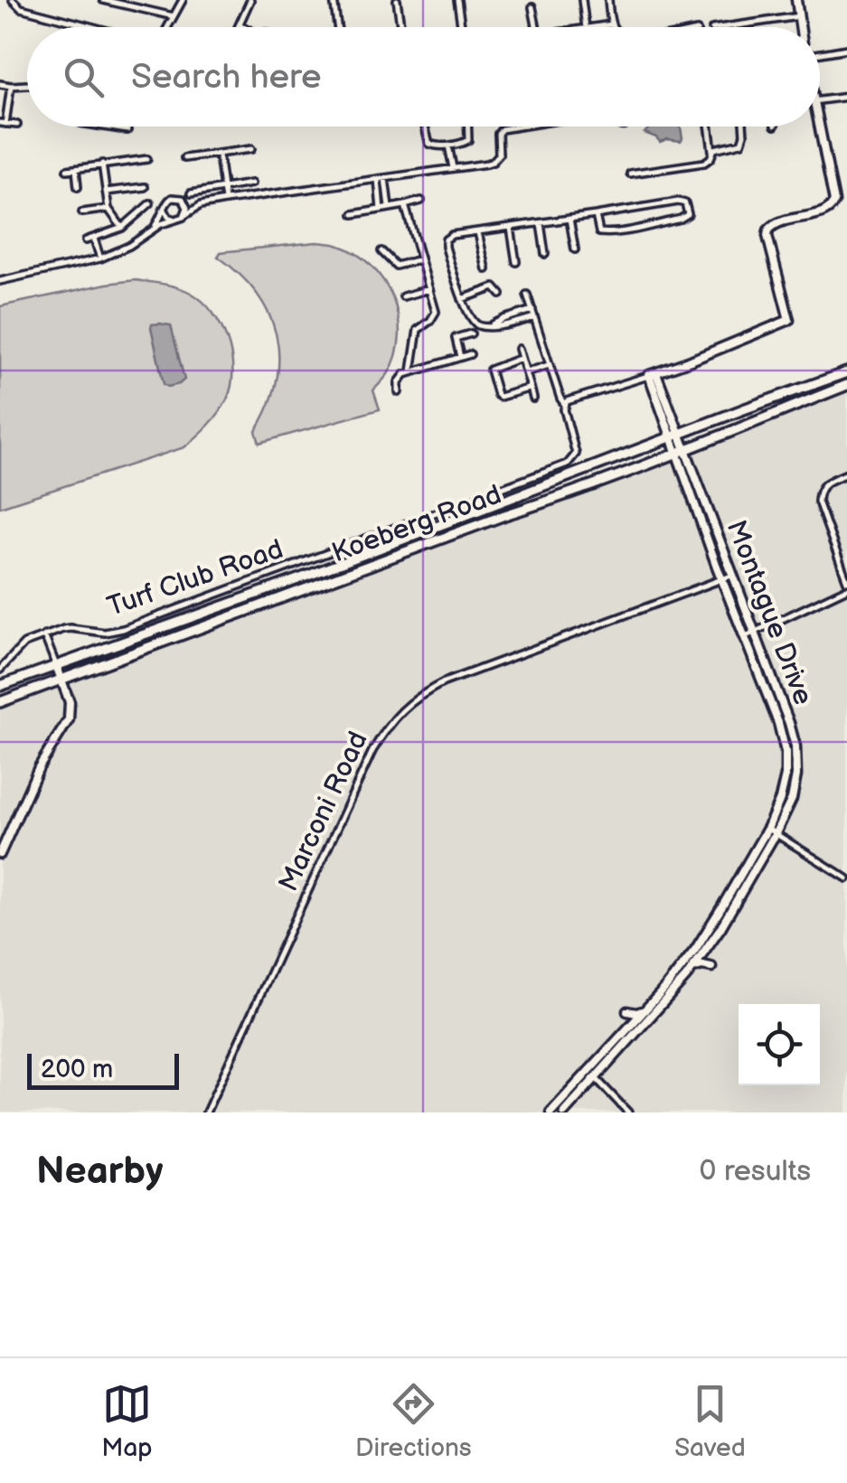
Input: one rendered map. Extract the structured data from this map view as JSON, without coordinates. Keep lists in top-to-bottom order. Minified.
{"streets":{"main road":["Koeberg Road","Montague Drive"],"street":["Turf Club Road","Marconi Road"]},"crossings":[["Koeberg Road","Montague Drive"],["Montague Drive","Marconi Road"]],"scale_bar":"200 m","page":{"search":"Search here","scale":"200 m","heading":["Nearby","0 results"],"nav":["Map","Directions","Saved"]}}
